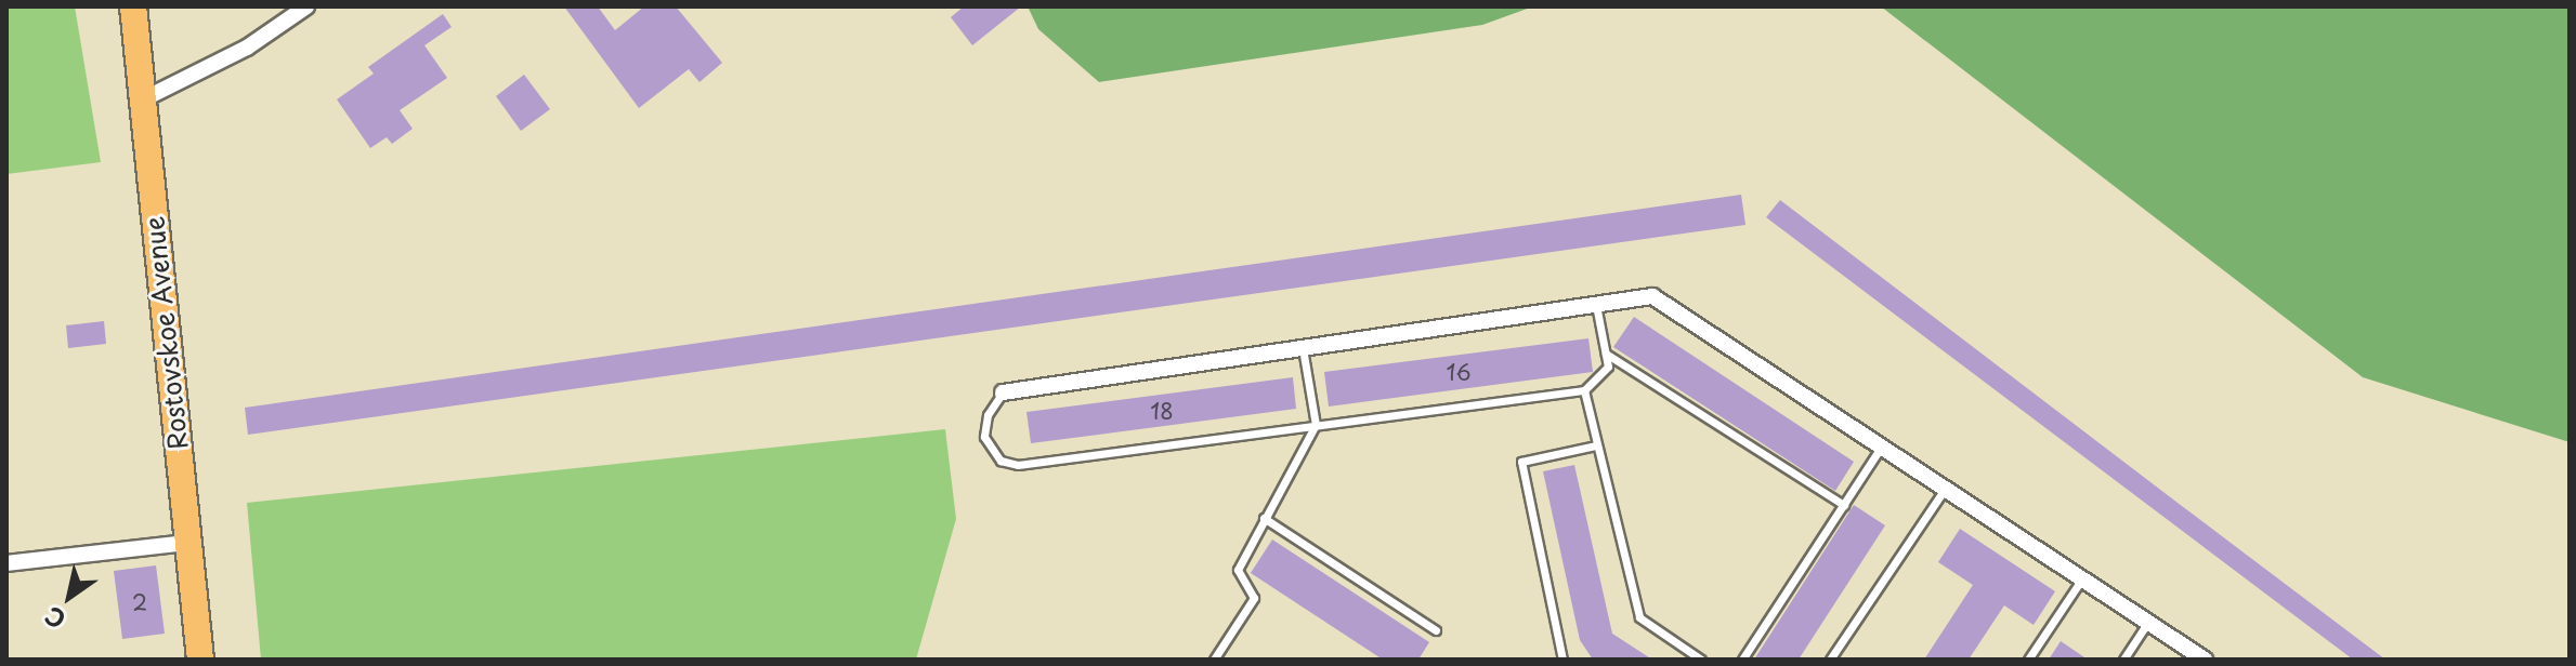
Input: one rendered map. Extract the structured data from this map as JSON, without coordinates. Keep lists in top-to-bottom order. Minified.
{"streets":{"main road":["Rostovskoe Avenue"]},"house_numbers":["16","18","2"],"north":"bottom left"}
